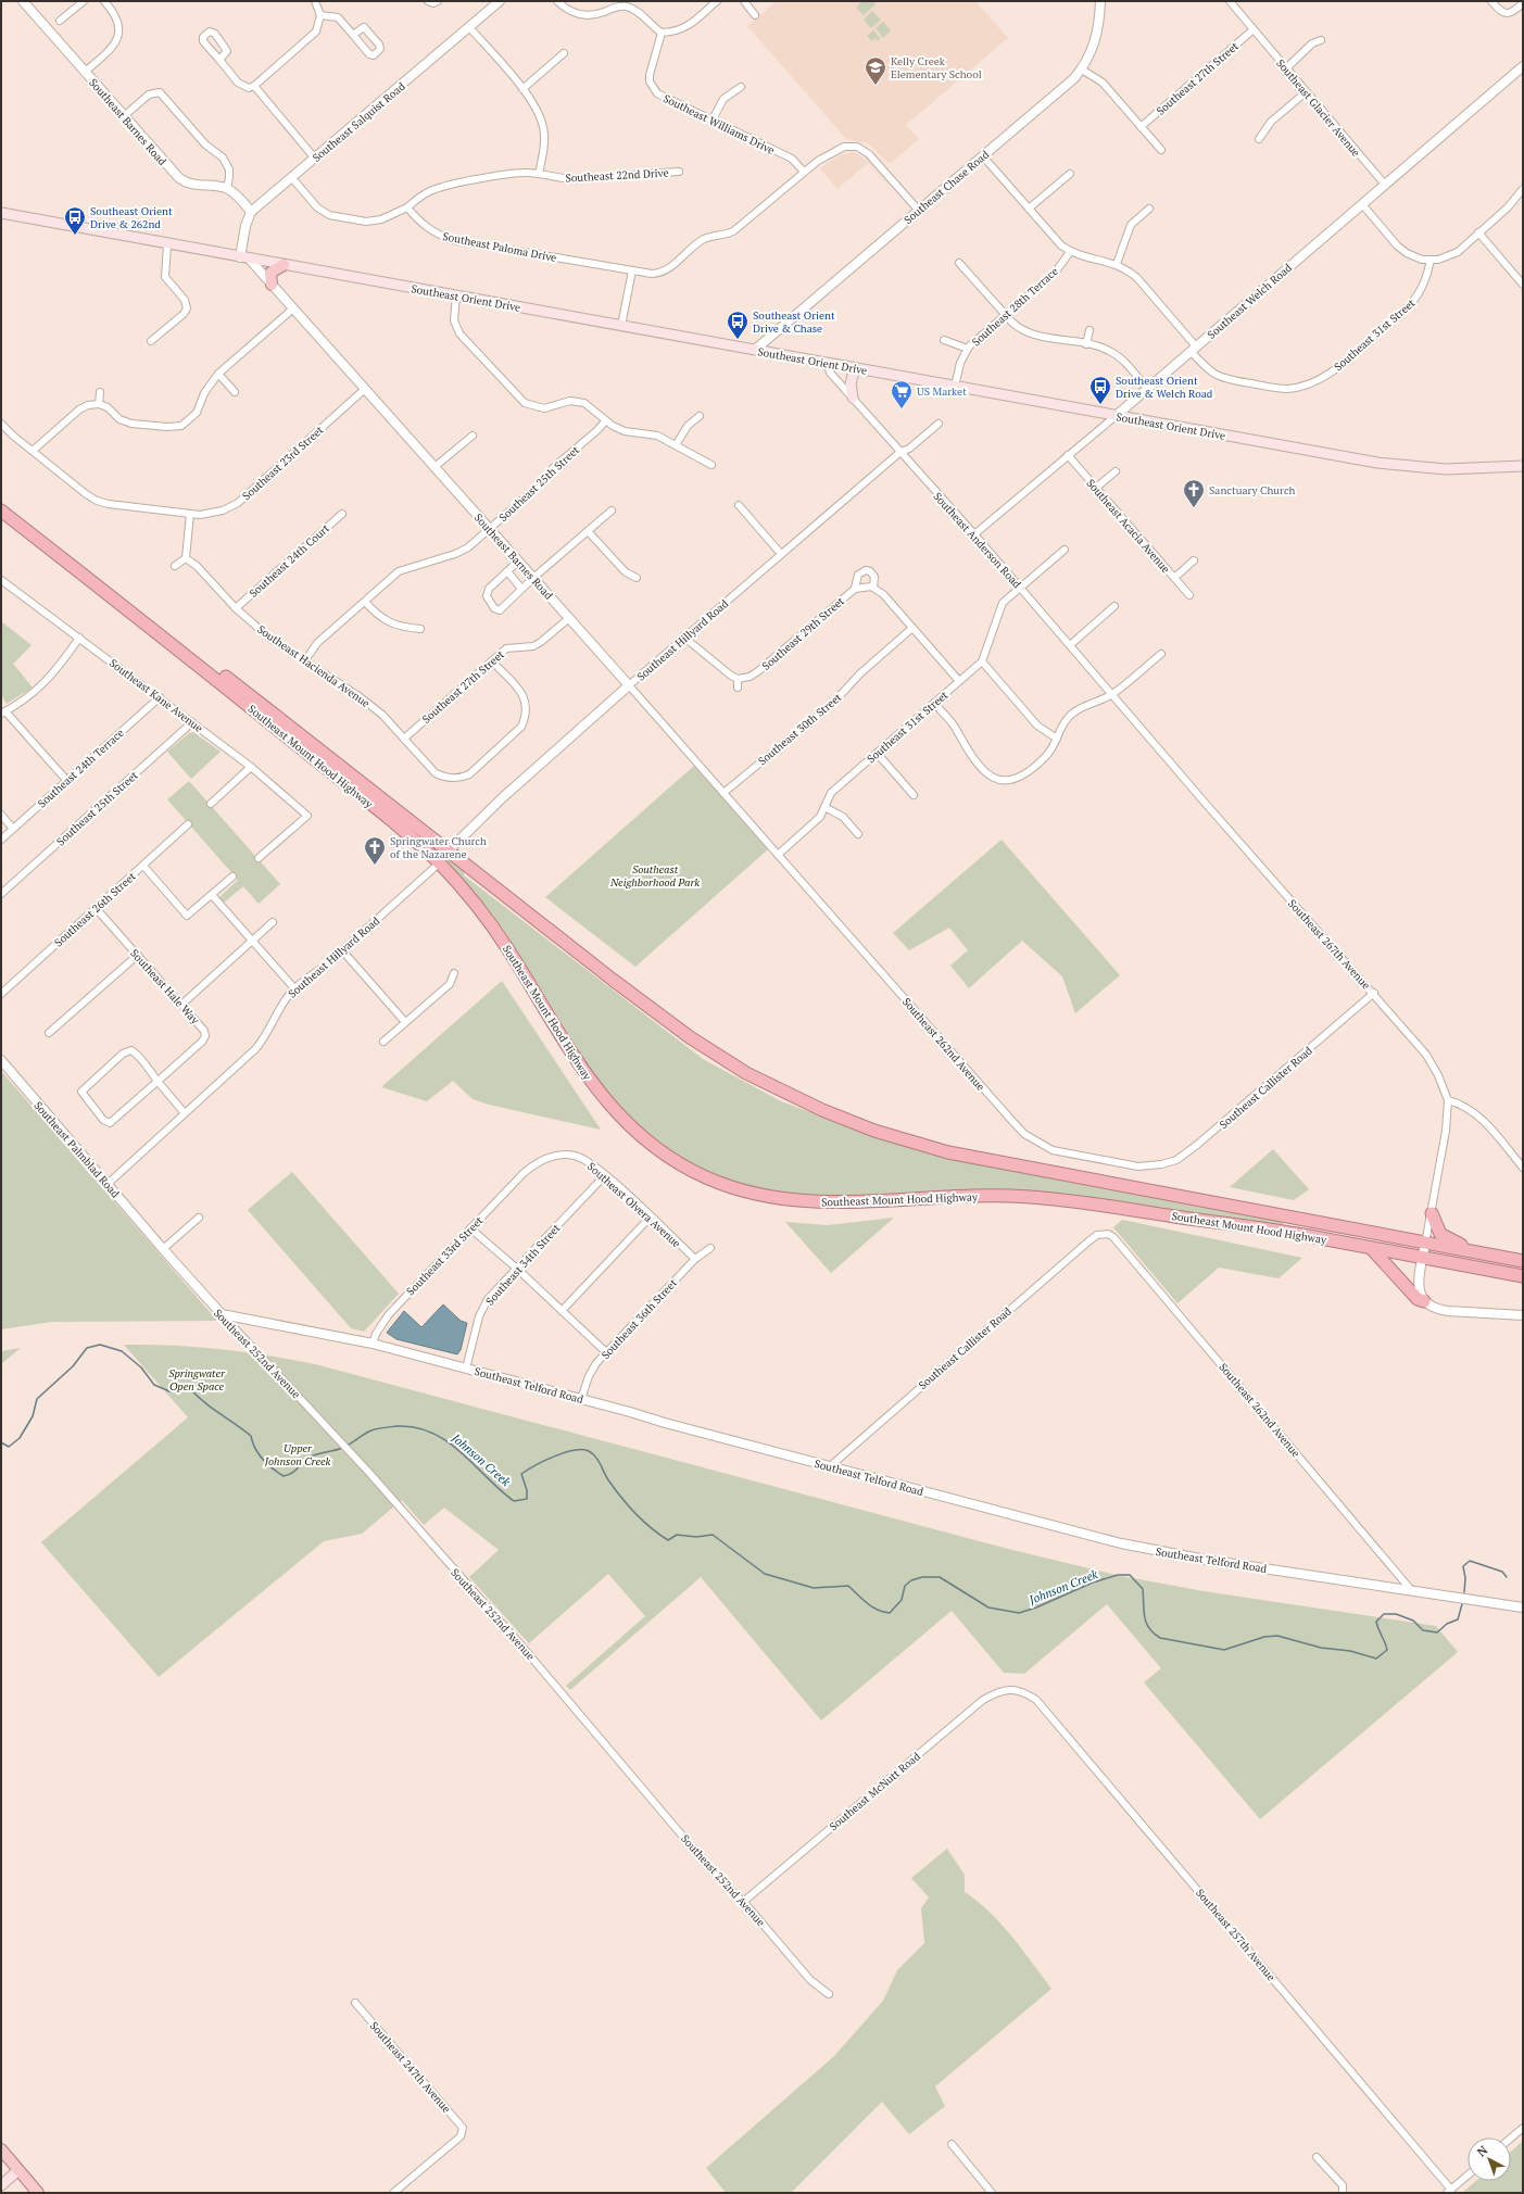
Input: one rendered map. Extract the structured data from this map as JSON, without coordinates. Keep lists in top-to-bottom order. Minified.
{"streets":{"highway":["Southeast Mount Hood Highway"],"main road":["Southeast Orient Drive"],"street":["Southeast 27th Street","Southeast Glacier Avenue","Southeast Barnes Road","Southeast Salquist Road","Southeast Williams Drive","Southeast 22nd Drive","Southeast Chase Road","Southeast Paloma Drive","Southeast Welch Road","Southeast 28th Terrace","Southeast 31st Street","Southeast 23rd Street","Southeast 25th Street","Southeast Acacia Avenue","Southeast Anderson Road","Southeast 24th Court","Southeast 29th Street","Southeast Hillyard Road","Southeast Hacienda Avenue","Southeast Kane Avenue","Southeast 30th Street","Southeast 24th Terrace","Southeast 26th Street","Southeast 267th Avenue","Southeast Hale Way","Southeast 262nd Avenue","Southeast Callister Road","Southeast Palmblad Road","Southeast Olvera Avenue","Southeast 33rd Street","Southeast 34th Street","Southeast 36th Street","Southeast 252nd Avenue","Southeast Telford Road","Southeast McNutt Road","Southeast 257th Avenue","Southeast 247th Avenue"]},"crossings":[["Southeast 27th Street","Southeast Glacier Avenue"],["Southeast 27th Street","Southeast Barnes Road"],["Southeast 27th Street","Southeast Hacienda Avenue"],["Southeast Glacier Avenue","Southeast Welch Road"],["Southeast Barnes Road","Southeast Orient Drive"],["Southeast Barnes Road","Southeast 31st Street"],["Southeast Barnes Road","Southeast 23rd Street"],["Southeast Barnes Road","Southeast 25th Street"],["Southeast Barnes Road","Southeast Hillyard Road"],["Southeast Barnes Road","Southeast 30th Street"],["Southeast Barnes Road","Southeast 262nd Avenue"],["Southeast Williams Drive","Southeast Paloma Drive"],["Southeast 22nd Drive","Southeast Paloma Drive"],["Southeast Chase Road","Southeast Orient Drive"],["Southeast Orient Drive","Southeast Welch Road"],["Southeast Orient Drive","Southeast 28th Terrace"],["Southeast Orient Drive","Southeast Anderson Road"],["Southeast Welch Road","Southeast 31st Street"],["Southeast Welch Road","Southeast Acacia Avenue"],["Southeast Welch Road","Southeast Anderson Road"],["Southeast 31st Street","Southeast 262nd Avenue"],["Southeast 25th Street","Southeast Hacienda Avenue"],["Southeast 25th Street","Southeast Kane Avenue"],["Southeast Anderson Road","Southeast Hillyard Road"],["Southeast Anderson Road","Southeast 267th Avenue"],["Southeast 24th Court","Southeast Hacienda Avenue"],["Southeast Hillyard Road","Southeast Mount Hood Highway"],["Southeast Hillyard Road","Southeast Palmblad Road"],["Southeast Kane Avenue","Southeast 24th Terrace"],["Southeast 26th Street","Southeast Hale Way"],["Southeast 267th Avenue","Southeast Callister Road"],["Southeast 262nd Avenue","Southeast Callister Road"],["Southeast 262nd Avenue","Southeast Telford Road"],["Southeast Callister Road","Southeast Telford Road"],["Southeast Palmblad Road","Southeast 252nd Avenue"],["Southeast Olvera Avenue","Southeast 33rd Street"],["Southeast Olvera Avenue","Southeast 34th Street"],["Southeast Olvera Avenue","Southeast 36th Street"],["Southeast 33rd Street","Southeast Telford Road"],["Southeast 34th Street","Southeast Telford Road"],["Southeast 36th Street","Southeast Telford Road"],["Southeast 252nd Avenue","Southeast Telford Road"],["Southeast 252nd Avenue","Southeast McNutt Road"],["Southeast McNutt Road","Southeast 257th Avenue"]],"water":["Johnson Creek"],"parks":["Southeast Neighborhood Park","Springwater Open Space","Upper Johnson Creek"],"places":{"school or university":["Kelly Creek Elementary School"],"bus stop":["Southeast Orient Drive & 262nd","Southeast Orient Drive & Chase","Southeast Orient Drive & Welch Road"],"supermarket":["US Market"],"church":["Sanctuary Church","Springwater Church of the Nazarene"]},"north":"top left"}
